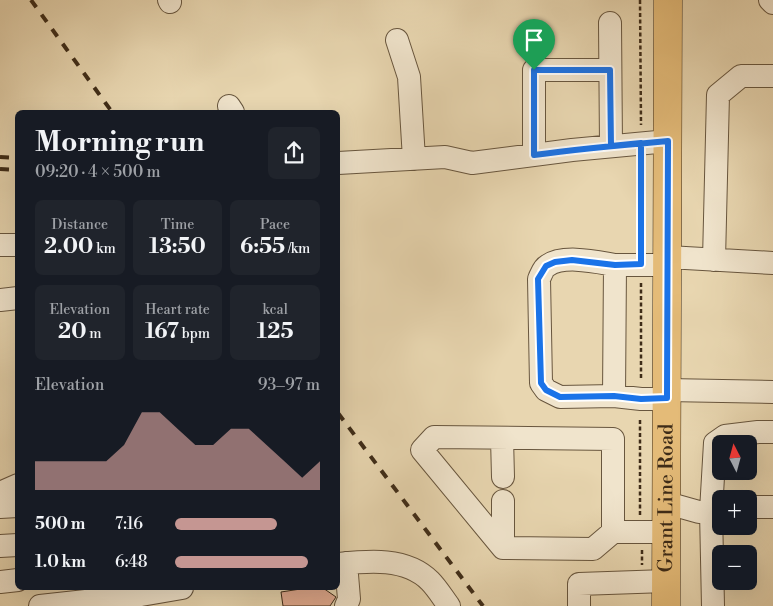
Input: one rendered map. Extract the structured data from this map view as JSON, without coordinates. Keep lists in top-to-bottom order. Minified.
{"streets":{"main road":["Grant Line Road"]},"north":"top","page":{"heading":["Morning run","09:20 · 4 × 500 m"],"stats":[["Distance","2.00 km"],["Time","13:50"],["Pace","6:55 /km"],["Elevation","20 m"],["Heart rate","167 bpm"],["kcal","125"]],"chart":["Elevation","93–97 m"],"map_buttons":["+","−"],"list":[{"name":"500 m","note":"7:16"},{"name":"1.0 km","note":"6:48"}]}}
